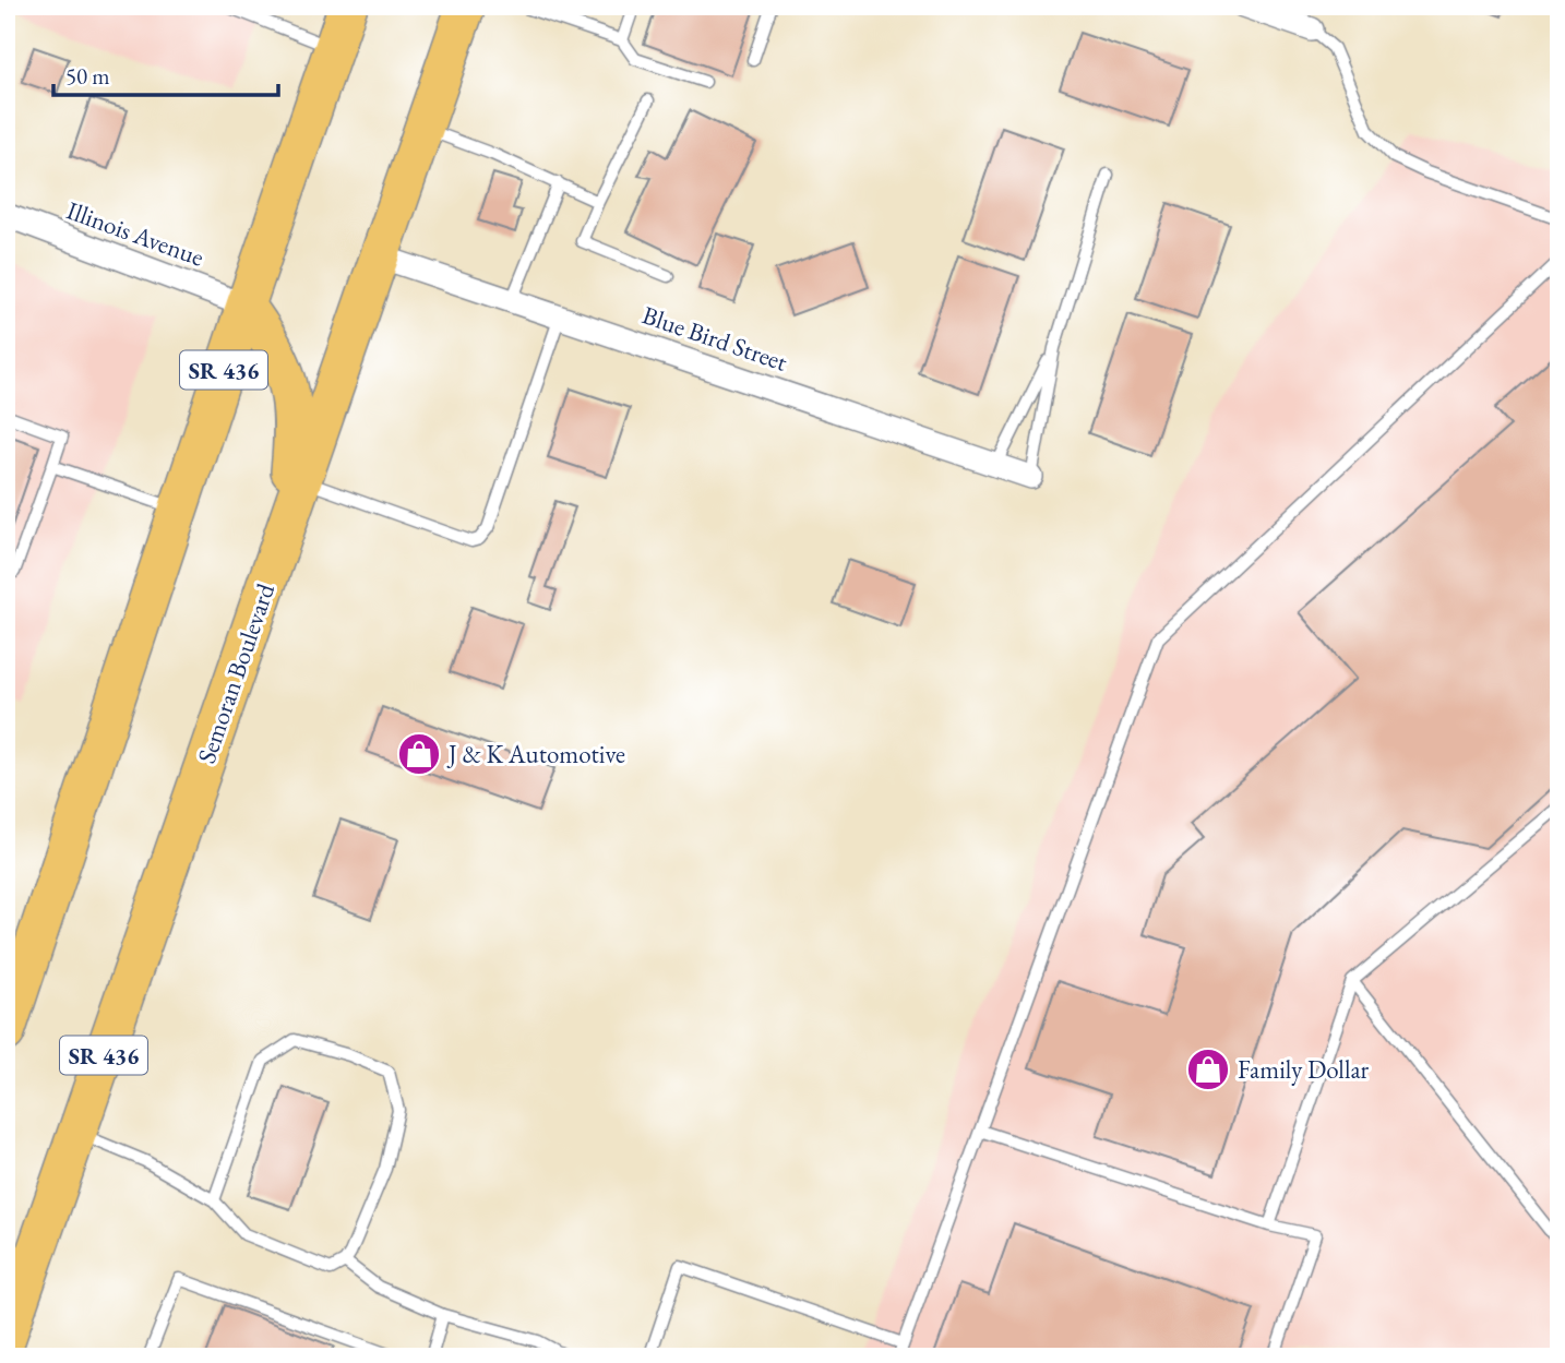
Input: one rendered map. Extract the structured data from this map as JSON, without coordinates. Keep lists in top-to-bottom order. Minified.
{"streets":{"main road":["SR 436","Semoran Boulevard"],"street":["Illinois Avenue","Blue Bird Street"]},"crossings":[["Illinois Avenue","SR 436"],["Blue Bird Street","Semoran Boulevard"]],"places":{"shop":["J & K Automotive","Family Dollar"]},"scale_bar":"50 m"}
